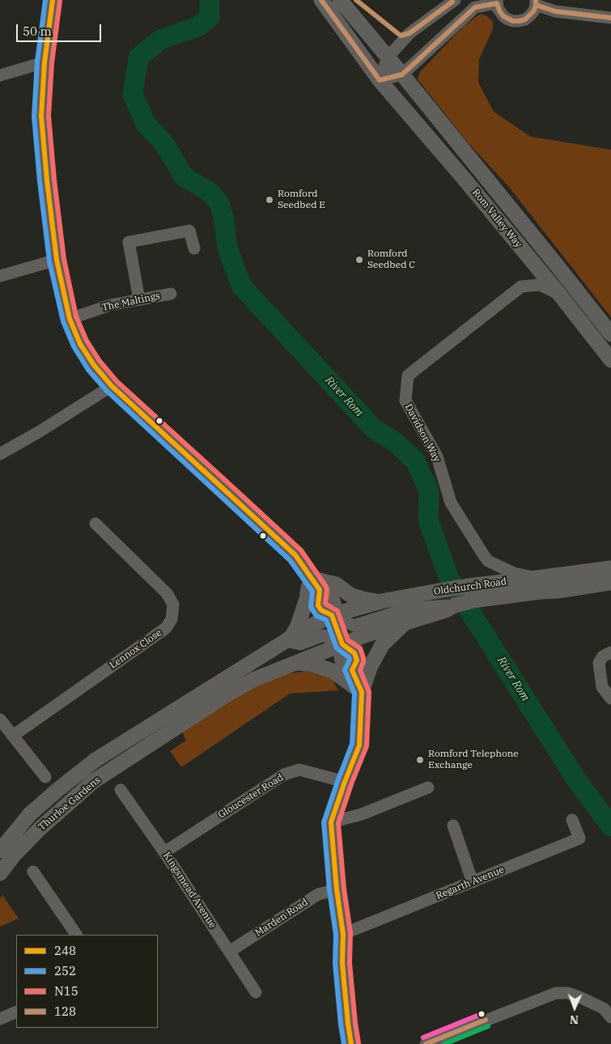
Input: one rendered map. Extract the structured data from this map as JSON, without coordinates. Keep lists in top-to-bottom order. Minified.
{"streets":{"main road":["Rom Valley Way","Oldchurch Road","Thurloe Gardens"],"street":["The Maltings","Davidson Way","Lennox Close","Gloucester Road","Regarth Avenue","Kingsmead Avenue","Marden Road"]},"crossings":[["Rom Valley Way","Davidson Way"],["Davidson Way","Oldchurch Road"],["Oldchurch Road","Thurloe Gardens"],["Gloucester Road","Kingsmead Avenue"],["Kingsmead Avenue","Marden Road"]],"water":["River Rom"],"places":["Romford Seedbed E","Romford Seedbed C","Romford Telephone Exchange"],"lines":["transit line 248","transit line 252","transit line 128","transit line N15"],"legend":["248","252","N15","128"],"scale_bar":"50 m","north":"bottom"}
